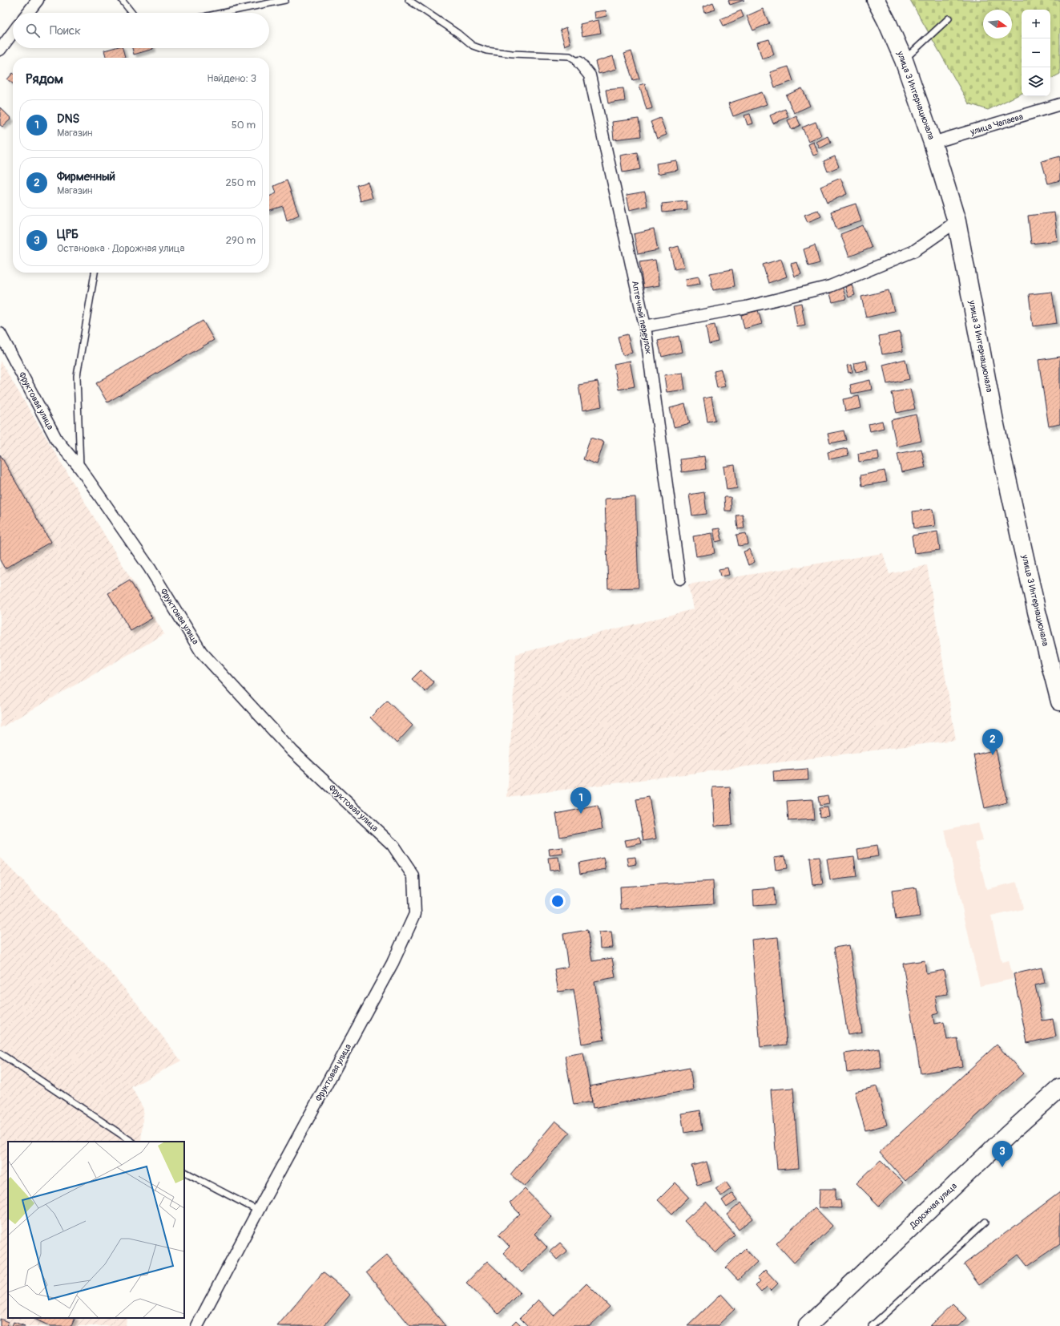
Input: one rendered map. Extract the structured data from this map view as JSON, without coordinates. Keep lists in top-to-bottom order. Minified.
{"streets":{"main road":["улица 3 Интернационала","Дорожная улица"],"street":["улица Чапаева","Аптечный переулок","Фруктовая улица"]},"crossings":[["улица 3 Интернационала","улица Чапаева"]],"north":"right","page":{"map_buttons":["+","−"],"search":"Поиск","heading":["Рядом","Найдено: 3"],"list":[{"mark":"1","name":"DNS","note":"Магазин","value":"50 m"},{"mark":"2","name":"Фирменный","note":"Магазин","value":"250 m"},{"mark":"3","name":"ЦРБ","note":"Остановка · Дорожная улица","value":"290 m"}],"pins":["2","1","3"]}}
